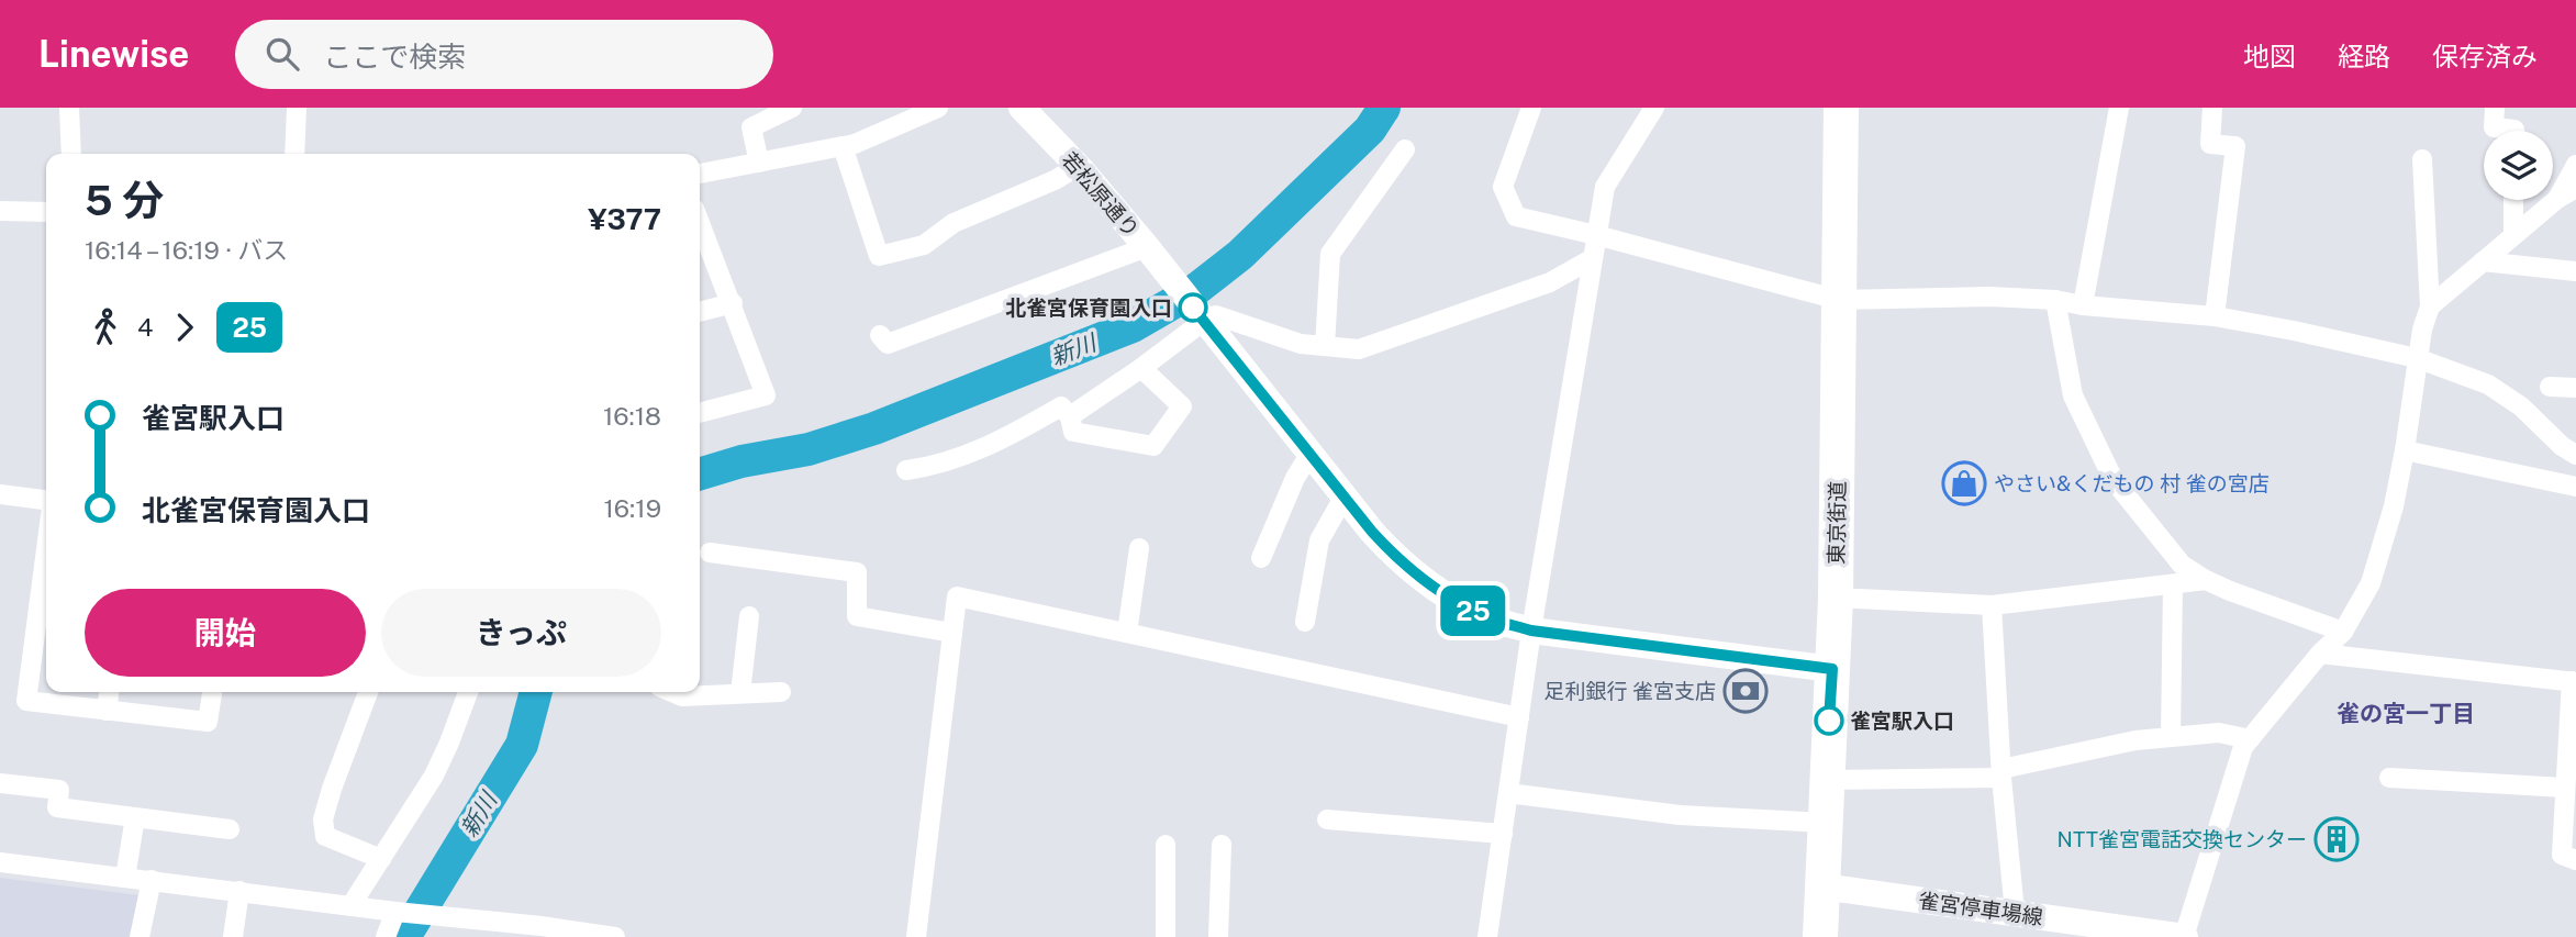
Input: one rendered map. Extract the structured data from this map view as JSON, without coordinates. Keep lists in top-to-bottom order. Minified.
{"streets":{"highway":["東京街道"],"street":["若松原通り","雀宮停車場線"]},"crossings":[["若松原通り","東京街道"],["東京街道","雀宮停車場線"]],"districts":["雀の宮一丁目"],"water":["新川"],"places":{"other":["北雀宮保育園入口","雀宮駅入口"],"shop":["やさい&くだもの 村 雀の宮店"],"bank":["足利銀行 雀宮支店"],"building":["NTT雀宮電話交換センター"]},"lines":["bus line 25"],"page":{"header":"Linewise","search":"ここで検索","nav":["地図","経路","保存済み"],"on_map":"25","heading":["5 分","16:14 – 16:19 · バス","¥377"],"legs":["4","25"],"list":[{"name":"雀宮駅入口","value":"16:18"},{"name":"北雀宮保育園入口","value":"16:19"}],"buttons":["開始","きっぷ"]}}
